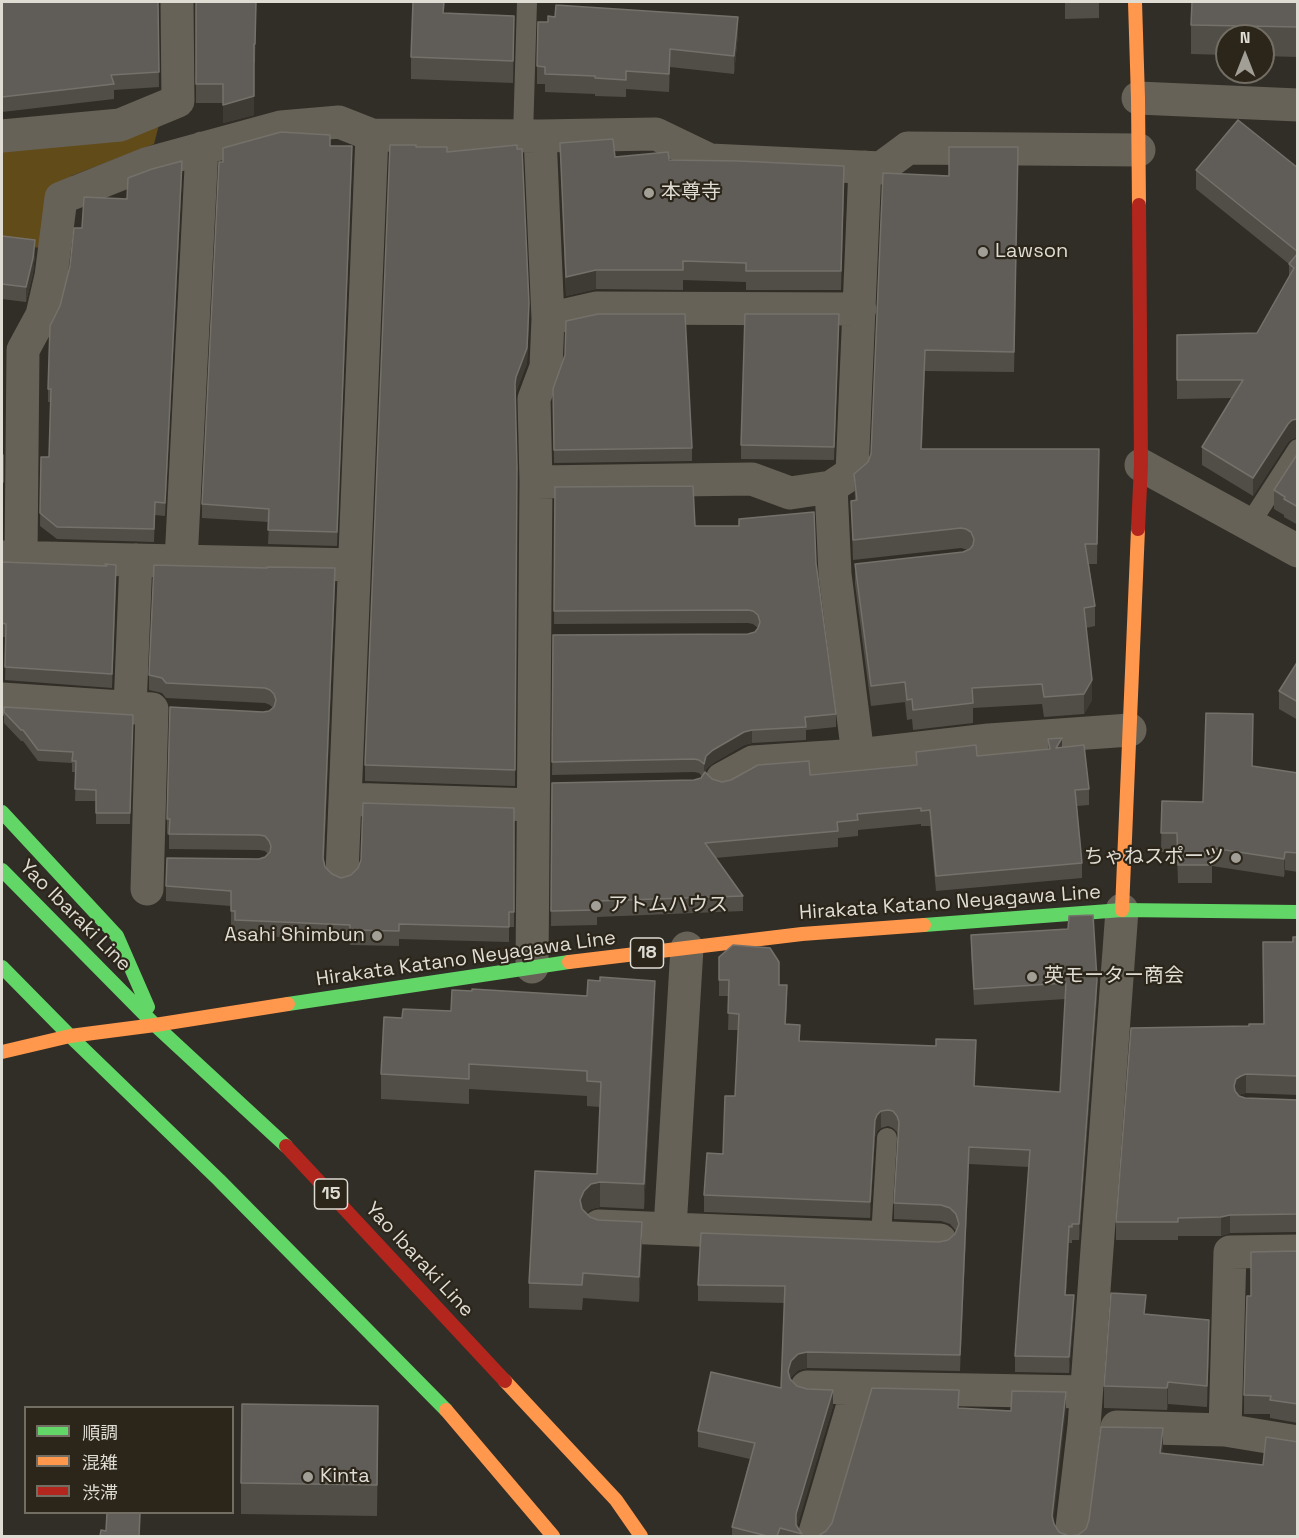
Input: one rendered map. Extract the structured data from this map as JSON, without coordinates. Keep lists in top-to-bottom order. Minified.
{"streets":{"main road":["Hirakata Katano Neyagawa Line","Yao Ibaraki Line","18","15"]},"crossings":[["Hirakata Katano Neyagawa Line","Yao Ibaraki Line"],["Hirakata Katano Neyagawa Line","15"],["Yao Ibaraki Line","15"]],"places":["本尊寺","Lawson","ちゃねスポーツ","アトムハウス","Asahi Shimbun","英モーター商会","Kinta"],"legend":["順調","混雑","渋滞"],"north":"top"}
